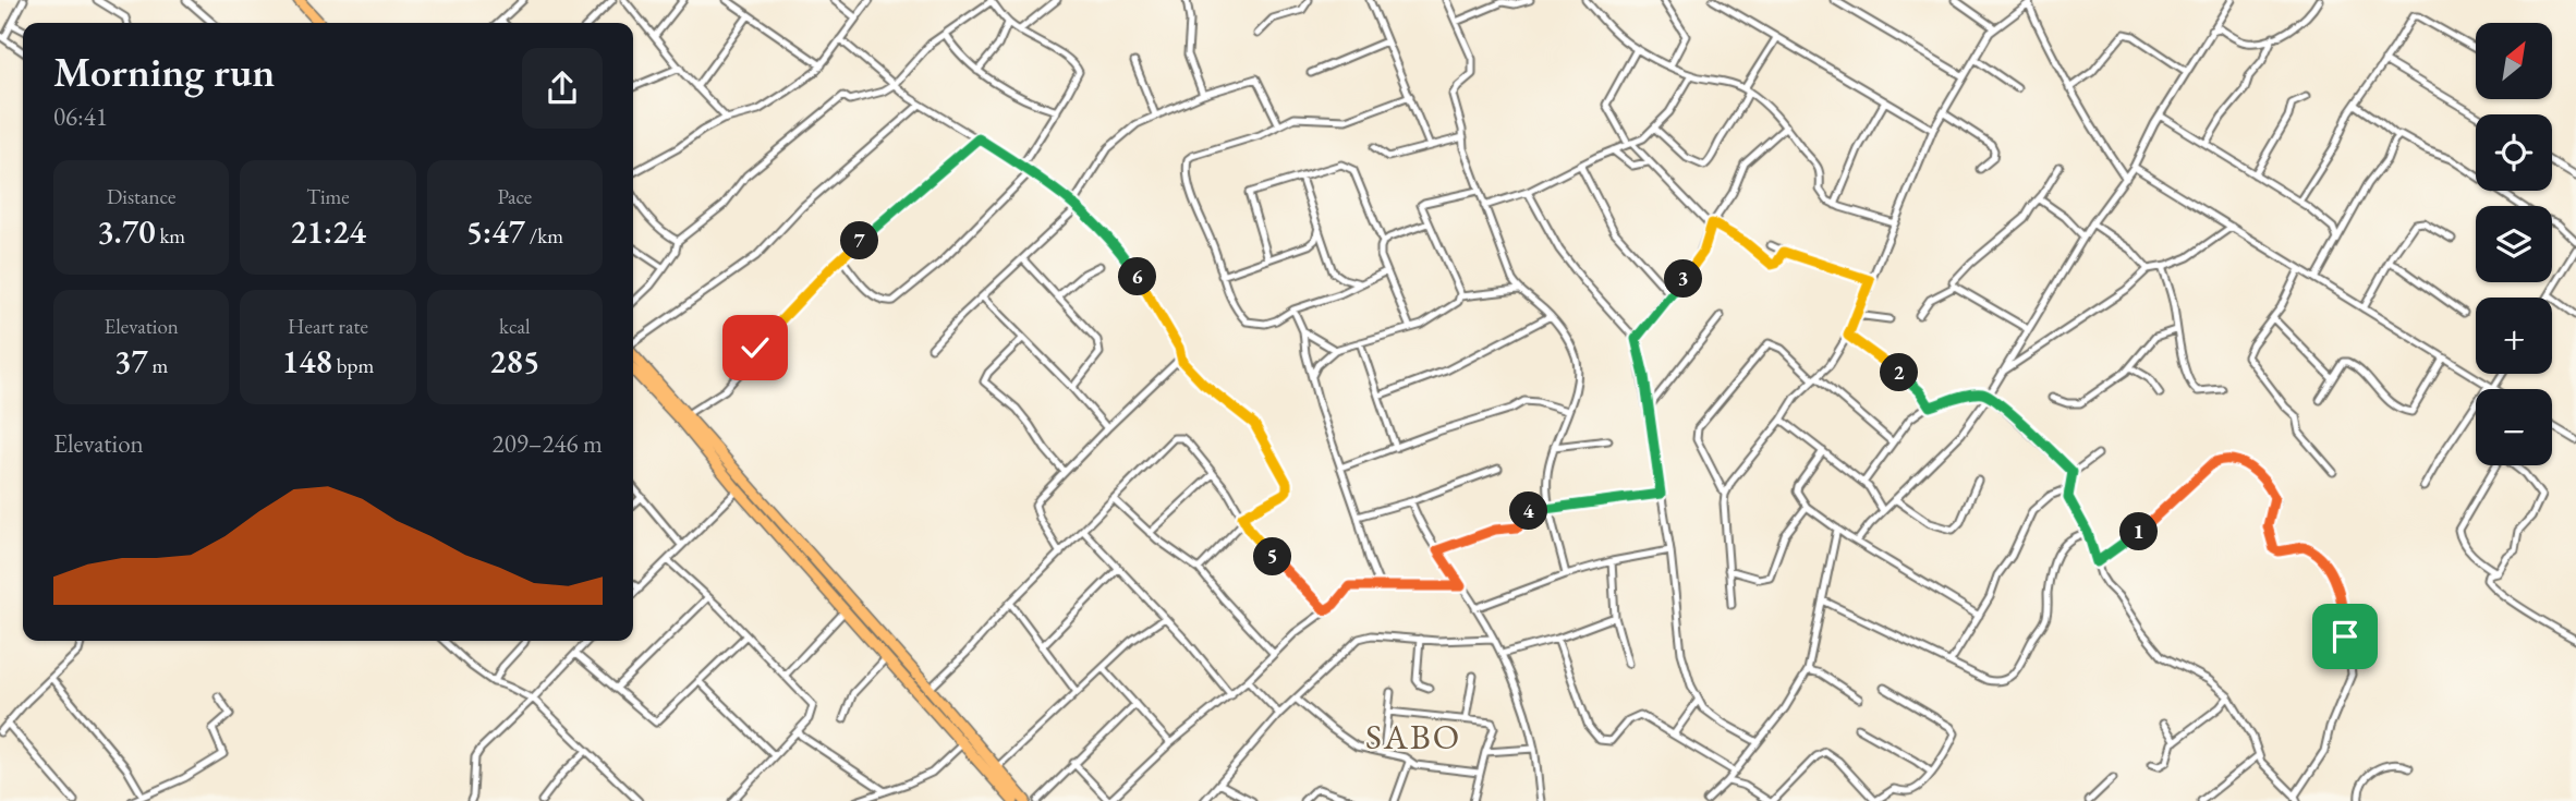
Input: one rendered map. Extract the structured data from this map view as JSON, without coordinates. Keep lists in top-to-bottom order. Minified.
{"districts":["SABO"],"north":"top right","page":{"map_buttons":["+","−"],"heading":["Morning run","06:41"],"stats":[["Distance","3.70 km"],["Time","21:24"],["Pace","5:47 /km"],["Elevation","37 m"],["Heart rate","148 bpm"],["kcal","285"]],"pins":["7","6","3","2","4","1","5"],"chart":["Elevation","209–246 m"]}}
